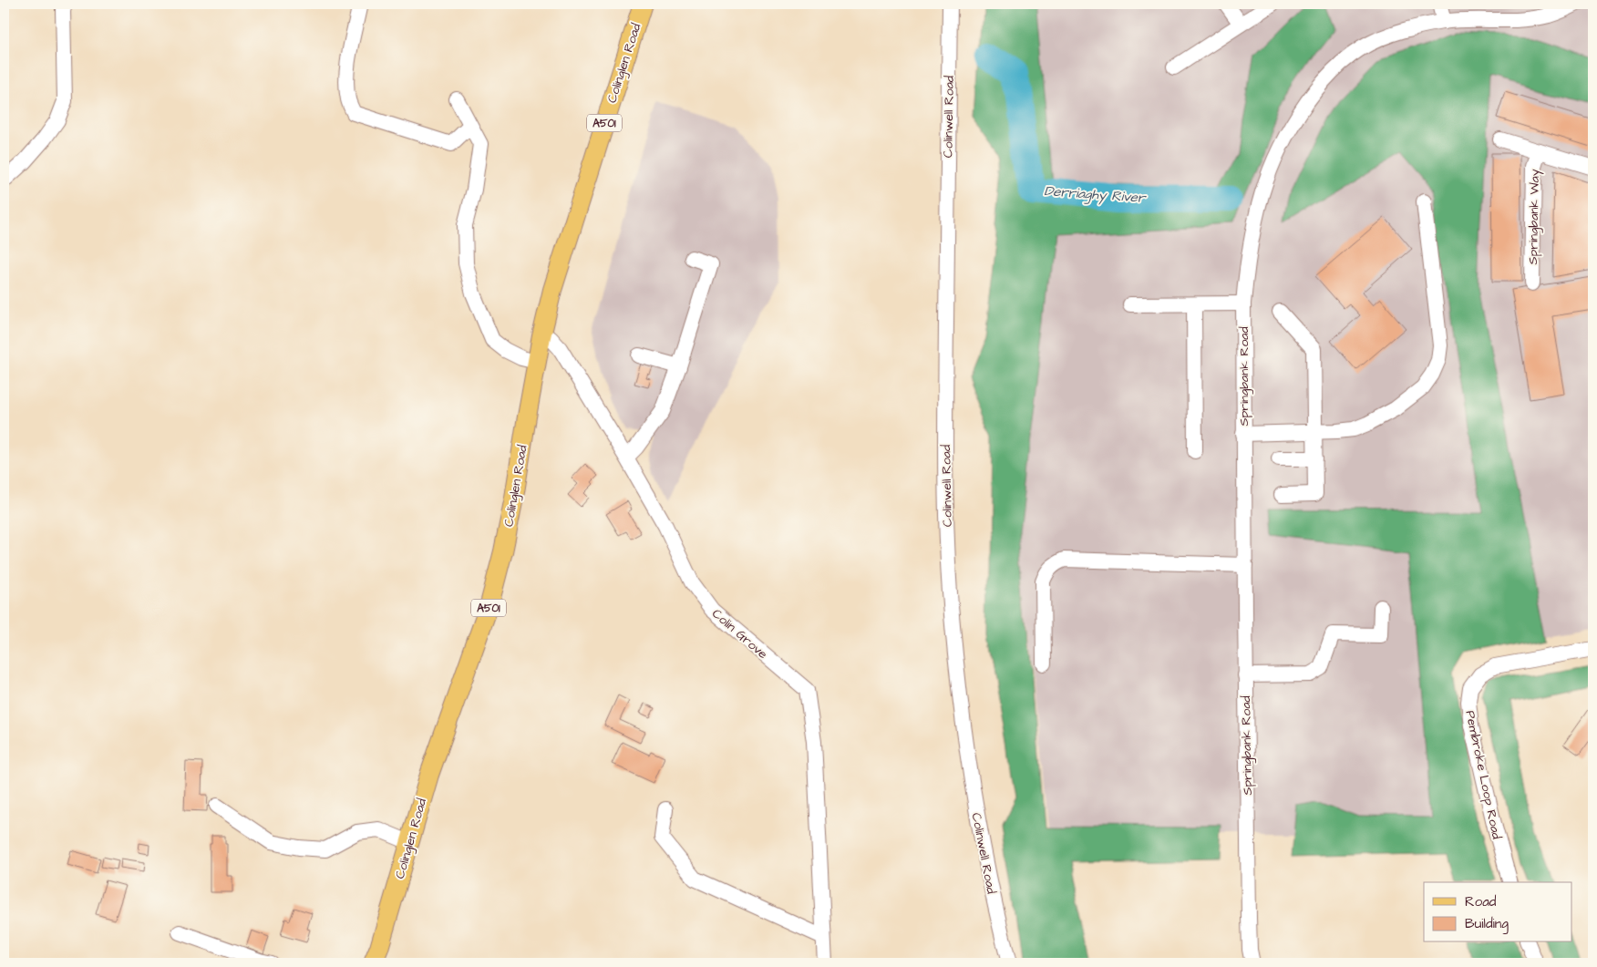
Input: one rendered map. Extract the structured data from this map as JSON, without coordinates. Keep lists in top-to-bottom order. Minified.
{"streets":{"main road":["Colinglen Road","A501"],"street":["Colinwell Road","Springbank Way","Springbank Road","Colin Grove","Pembroke Loop Road"]},"crossings":[["Colinglen Road","Colin Grove"]],"water":["Derriaghy River"],"legend":["Road","Building"]}
